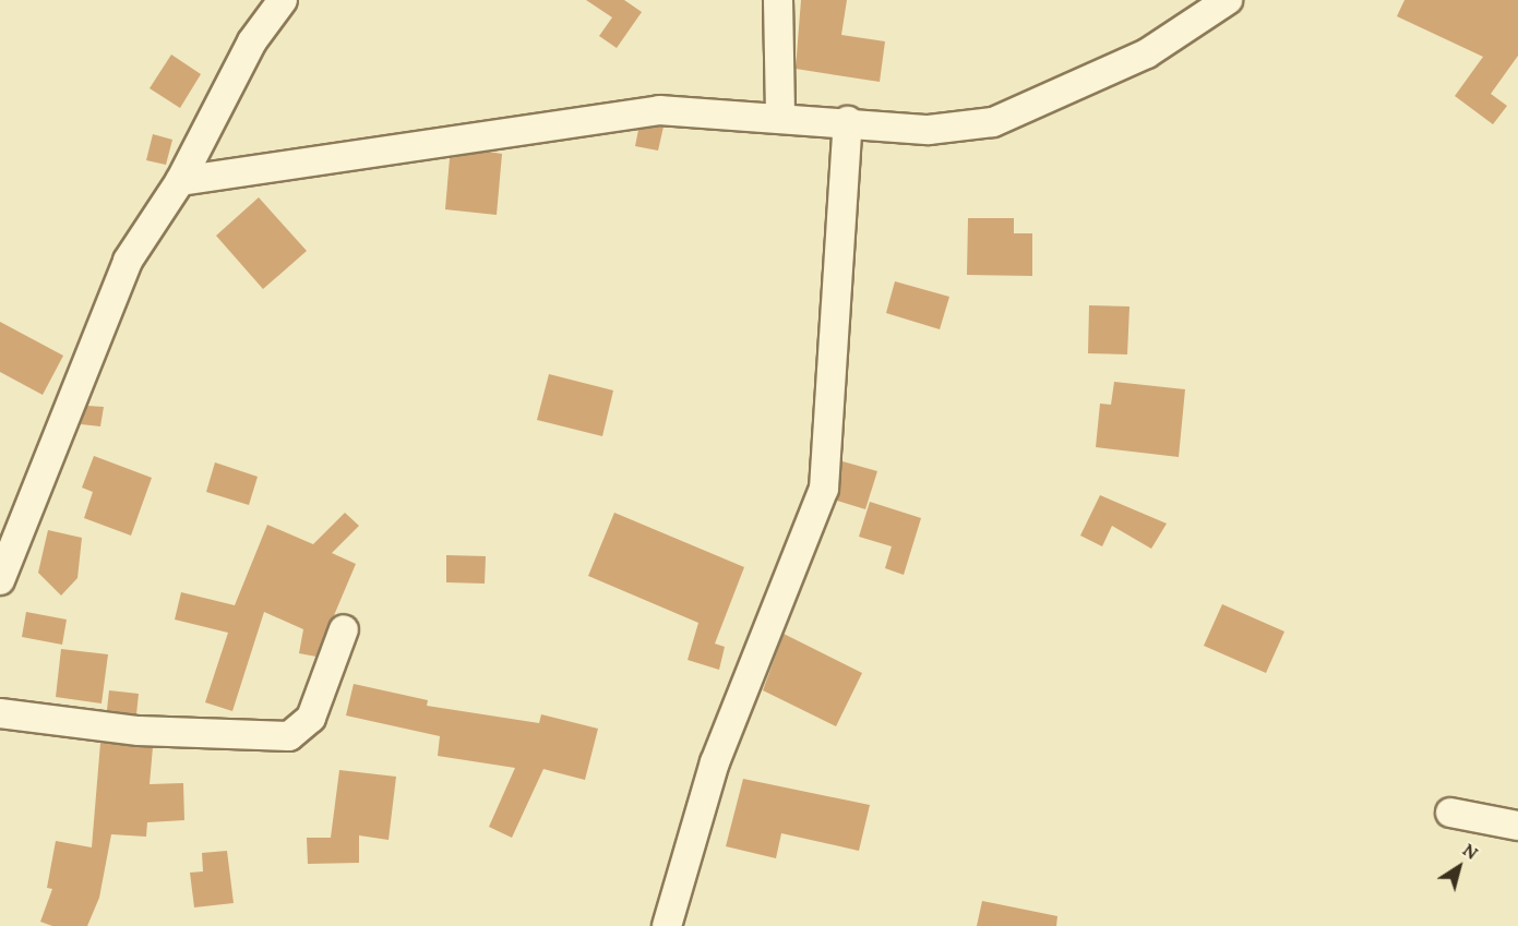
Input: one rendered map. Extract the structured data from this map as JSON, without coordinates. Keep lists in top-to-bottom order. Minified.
{"north":"top right"}
